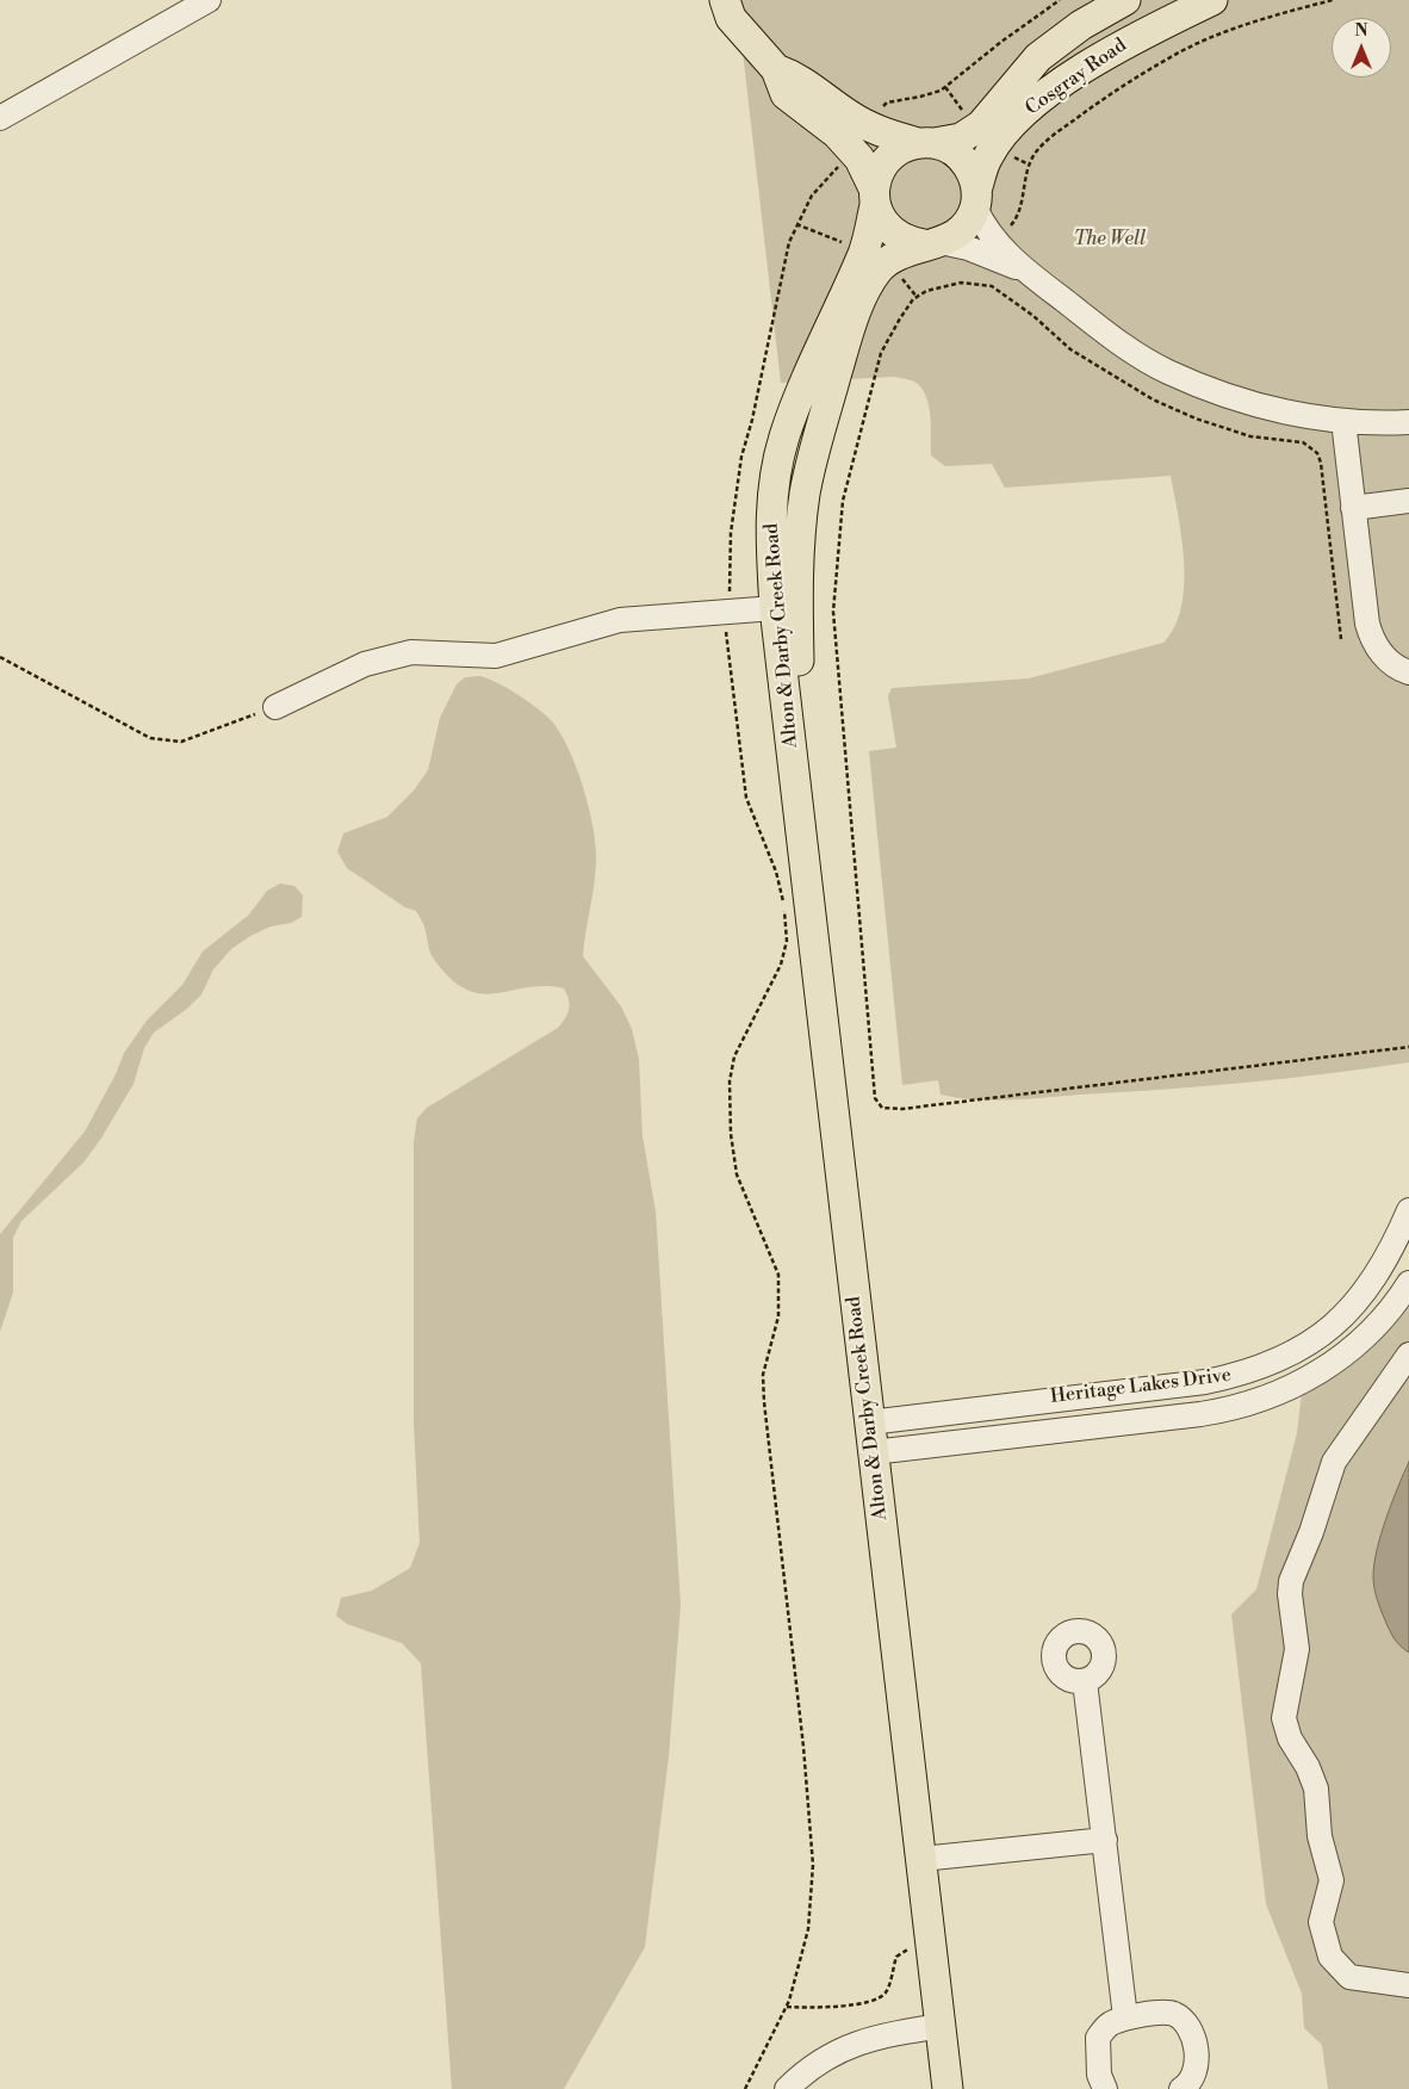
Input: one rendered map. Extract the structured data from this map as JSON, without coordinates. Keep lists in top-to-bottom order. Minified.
{"streets":{"main road":["Cosgray Road","Alton & Darby Creek Road"],"street":["Heritage Lakes Drive"]},"crossings":[["Cosgray Road","Alton & Darby Creek Road"],["Alton & Darby Creek Road","Heritage Lakes Drive"]],"parks":["The Well"],"north":"top"}
